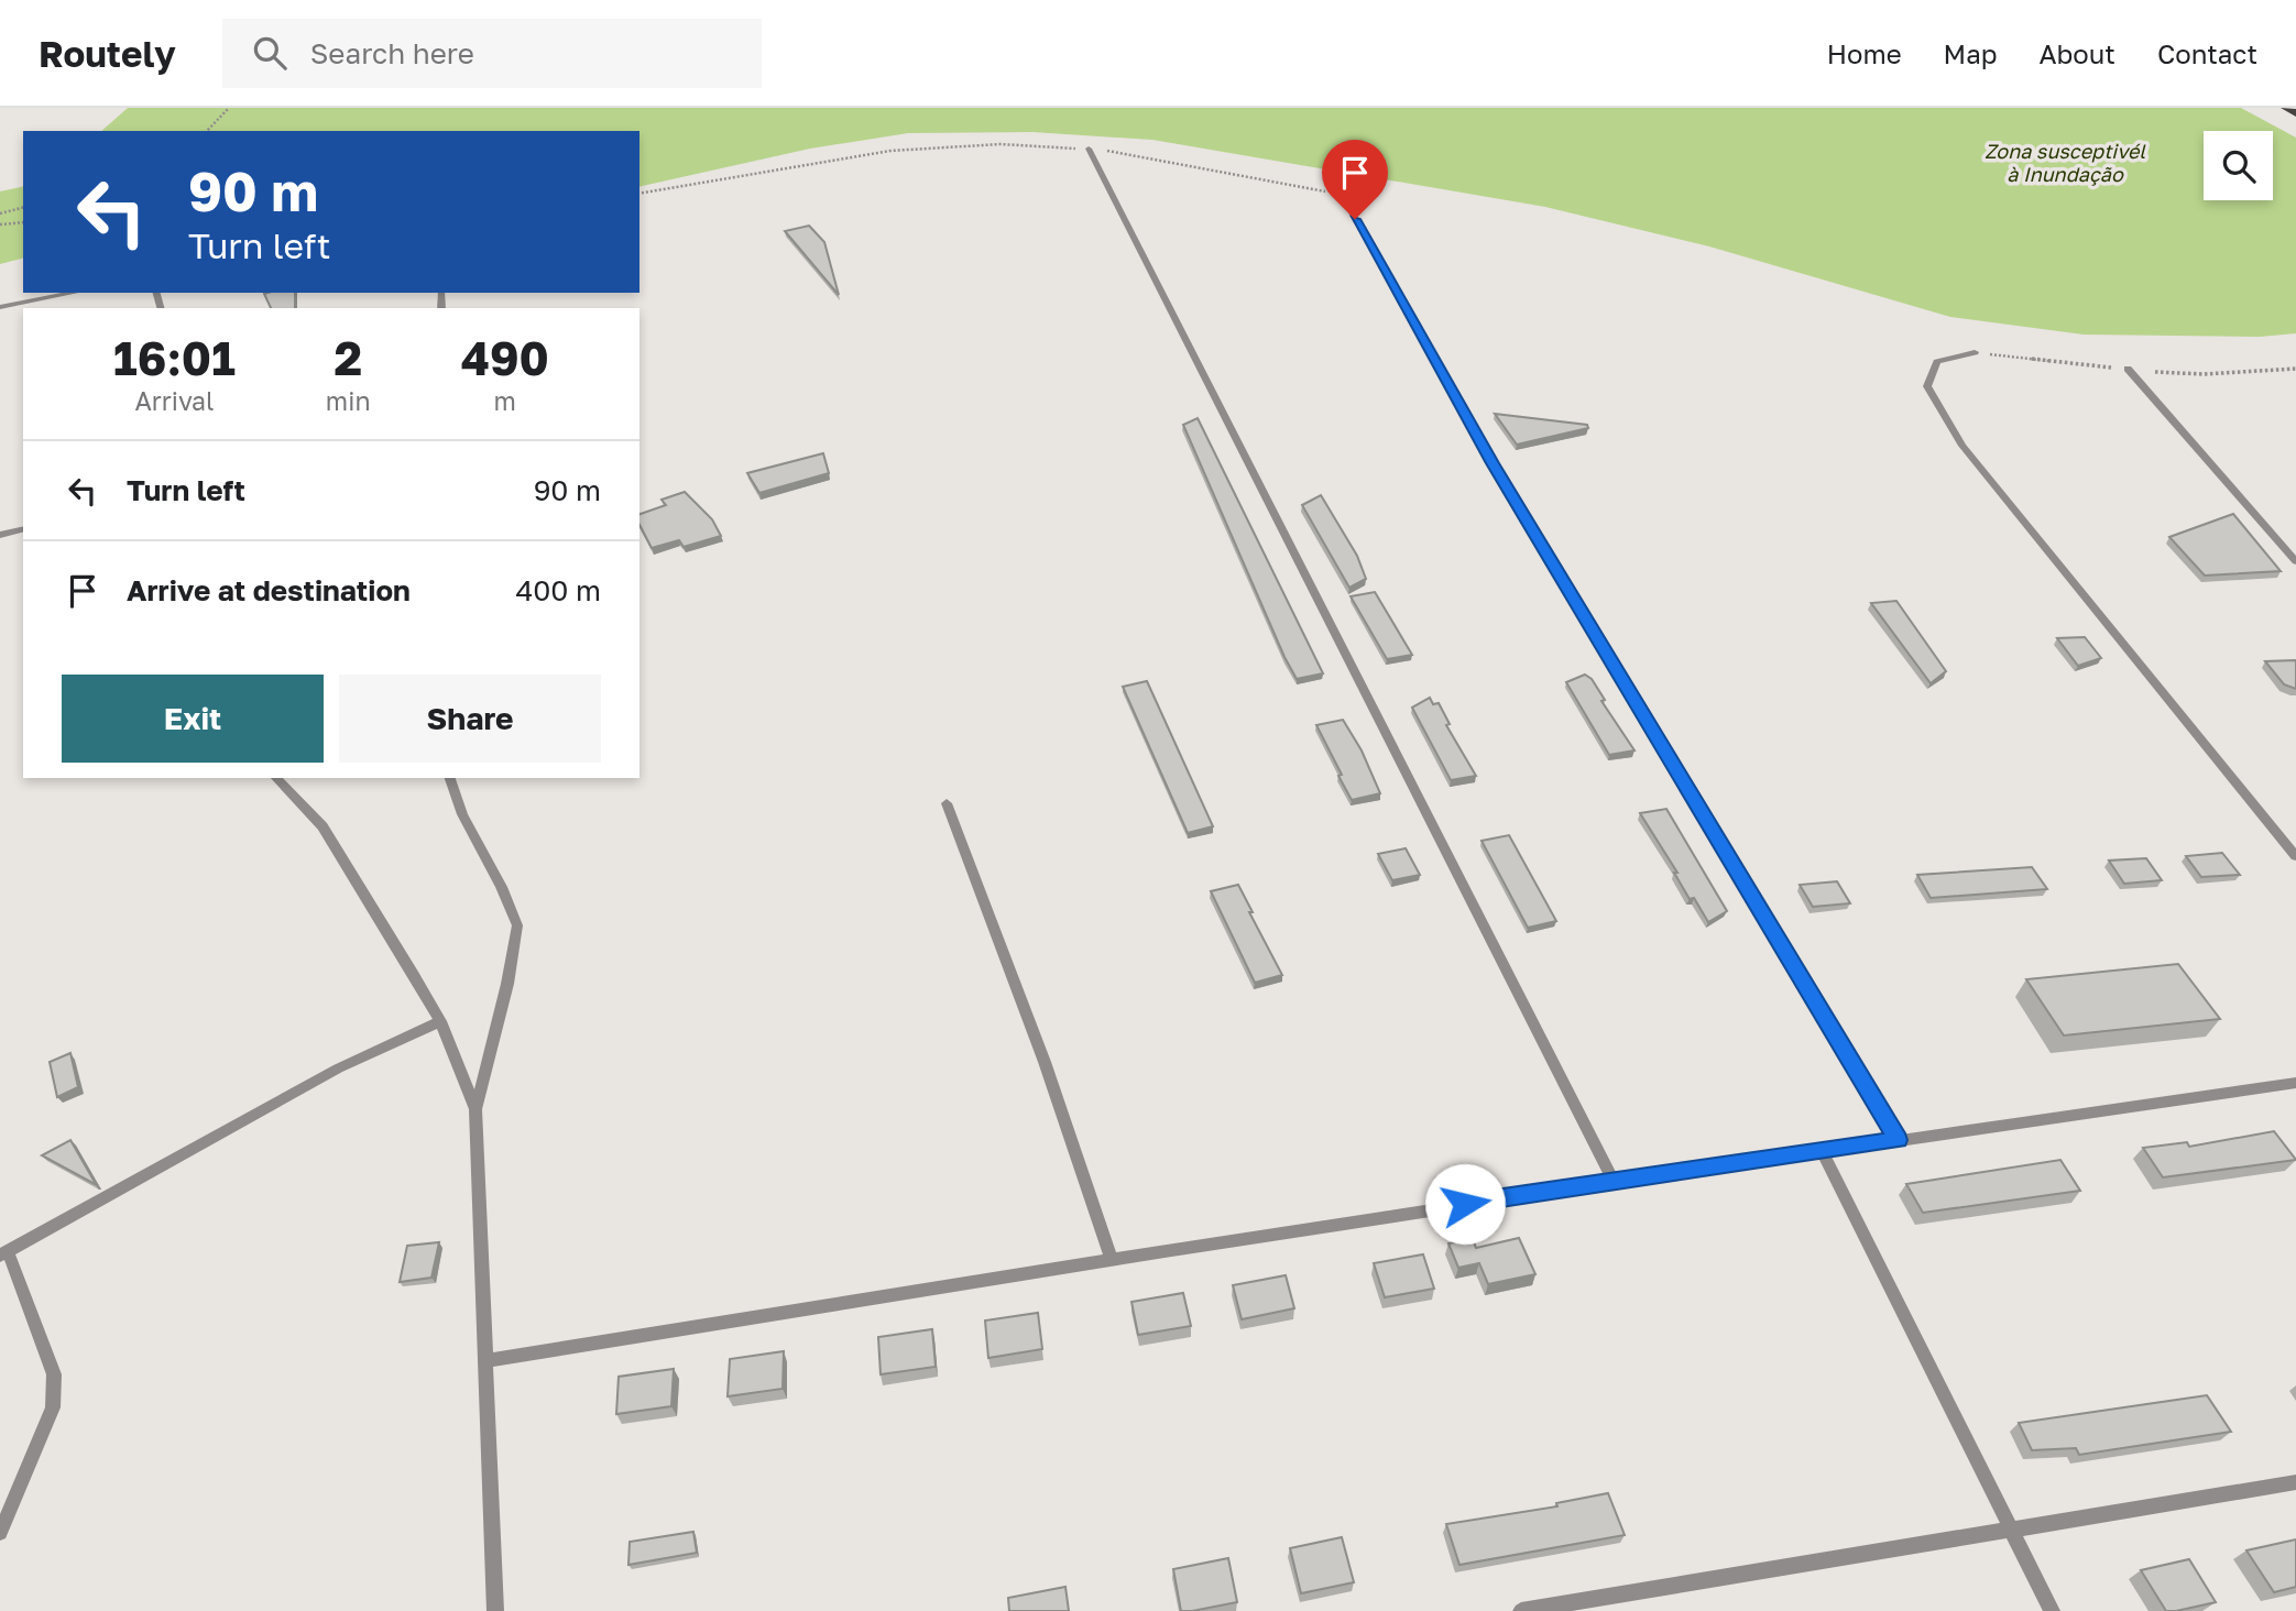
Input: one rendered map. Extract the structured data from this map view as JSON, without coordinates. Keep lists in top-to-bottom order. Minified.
{"water":["Zona susceptivél à Inundação"],"page":{"header":"Routely","search":"Search here","nav":["Home","Map","About","Contact"],"turn":["90 m","Turn left"],"eta":["16:01","Arrival","2","min","490","m"],"list":[{"name":"Turn left","value":"90 m"},{"name":"Arrive at destination","value":"400 m"}],"buttons":["Exit","Share"]}}
